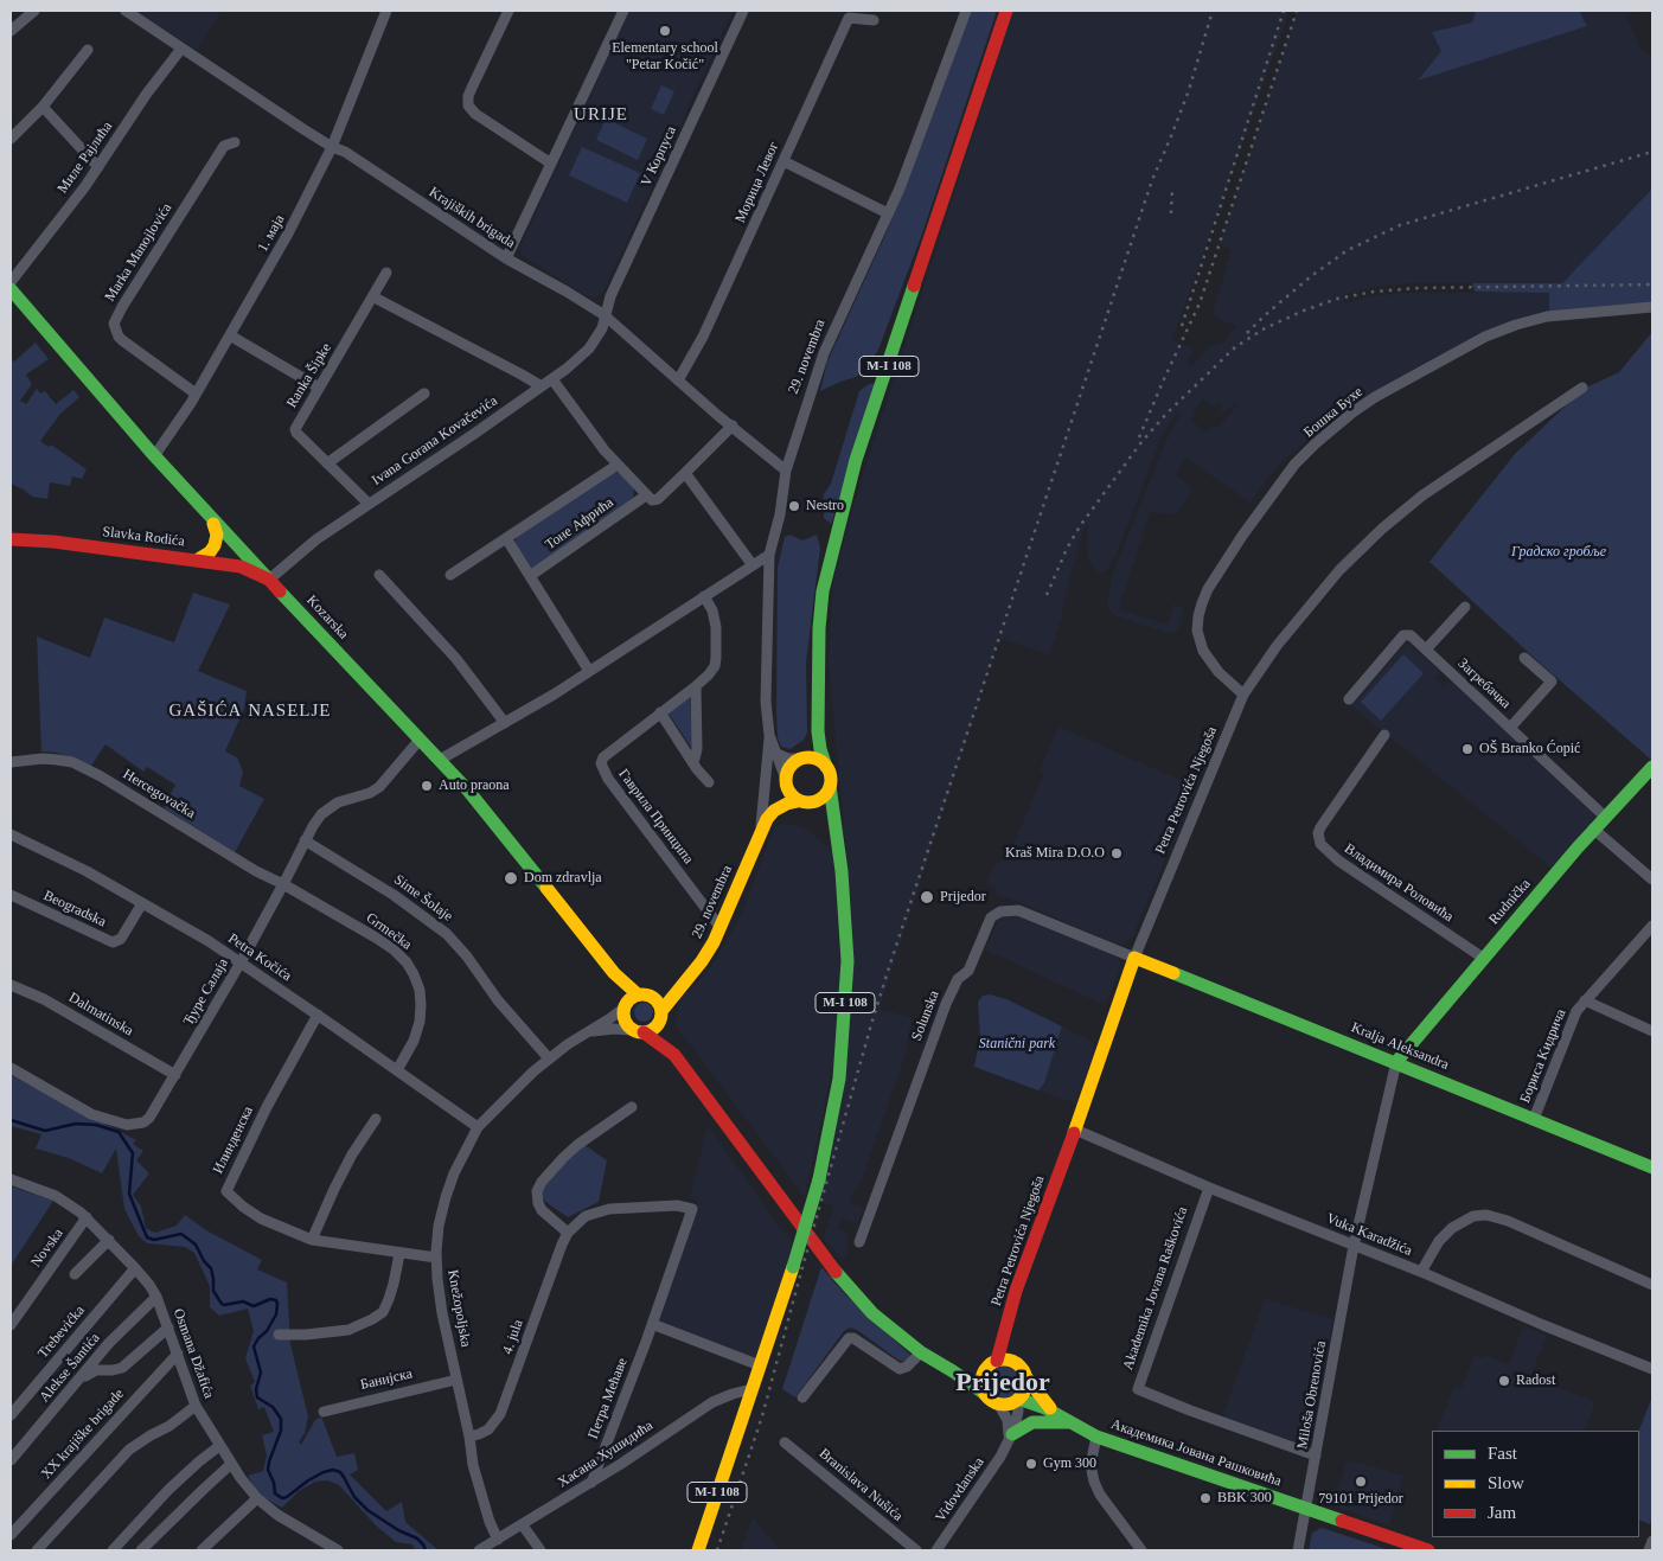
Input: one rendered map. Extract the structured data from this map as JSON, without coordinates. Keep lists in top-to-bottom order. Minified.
{"streets":{"main road":["29. novembra","M-I 108","Slavka Rodića","Kozarska","Petra Petrovića Njegoša","Rudnička","Kralja Aleksandra","Академика Јована Рашковића"],"street":["V Корпуса","Миле Рајлића","Морица Левог","Krajiških brigada","1. маја","Marka Manojlovića","Ranka Šipke","Бошка Бухе","Ivana Gorana Kovačevića","Тоне Афрића","Загребачка","Hercegovačka","Гаврила Принципа","Владимира Роловића","Sime Šolaje","Beogradska","Grmečka","Petra Kočića","Ђуре Салаја","Dalmatinska","Solunska","Бориса Kидрича","Илинденска","Vuka Karadžića","Novska","Akademika Jovana Raškovića","Knežopoljska","Trebevićka","4. jula","Osmana Džafića","Alekse Šantića","Банијска","Miloša Obrenovića","Петра Мећаве","XX krajiške brigade","Хасана Хушидића","Branislava Nušića","Vidovdanska"]},"crossings":[["V Корпуса","Krajiških brigada"],["V Корпуса","Ivana Gorana Kovačevića"],["Миле Рајлића","Krajiških brigada"],["Морица Левог","Krajiških brigada"],["Krajiških brigada","1. маја"],["Krajiških brigada","29. novembra"],["Krajiških brigada","Ivana Gorana Kovačevića"],["1. маја","Marka Manojlovića"],["1. маја","Kozarska"],["29. novembra","M-I 108"],["29. novembra","Гаврила Принципа"],["29. novembra","Knežopoljska"],["M-I 108","Хасана Хушидића"],["Ranka Šipke","Ivana Gorana Kovačevića"],["Бошка Бухе","Petra Petrovića Njegoša"],["Ivana Gorana Kovačevića","Slavka Rodića"],["Ivana Gorana Kovačevića","Kozarska"],["Slavka Rodića","Kozarska"],["Kozarska","Ђуре Салаја"],["Загребачка","Rudnička"],["Petra Petrovića Njegoša","Solunska"],["Petra Petrovića Njegoša","Kralja Aleksandra"],["Petra Petrovića Njegoša","Vuka Karadžića"],["Petra Petrovića Njegoša","Vidovdanska"],["Hercegovačka","Grmečka"],["Hercegovačka","Ђуре Салаја"],["Владимира Роловића","Rudnička"],["Sime Šolaje","Ђуре Салаја"],["Sime Šolaje","Knežopoljska"],["Rudnička","Kralja Aleksandra"],["Rudnička","Miloša Obrenovića"],["Beogradska","Petra Kočića"],["Grmečka","Petra Kočića"],["Grmečka","Ђуре Салаја"],["Petra Kočića","Ђуре Салаја"],["Petra Kočića","Илинденска"],["Petra Kočića","Knežopoljska"],["Ђуре Салаја","Dalmatinska"],["Solunska","Kralja Aleksandra"],["Kralja Aleksandra","Бориса Kидрича"],["Kralja Aleksandra","Miloša Obrenovića"],["Илинденска","Knežopoljska"],["Vuka Karadžića","Akademika Jovana Raškovića"],["Vuka Karadžića","Miloša Obrenovića"],["Novska","Osmana Džafića"],["Akademika Jovana Raškovića","Miloša Obrenovića"],["Knežopoljska","4. jula"],["Knežopoljska","Банијска"],["Knežopoljska","Хасана Хушидића"],["Trebevićka","Osmana Džafića"],["4. jula","Петра Мећаве"],["Osmana Džafića","Alekse Šantića"],["Osmana Džafića","XX krajiške brigade"],["Miloša Obrenovića","Академика Јована Рашковића"],["Петра Мећаве","Хасана Хушидића"]],"districts":["URIJE","GAŠIĆA NASELJE","Prijedor"],"parks":["Градско гробље","Stanični park"],"places":["Elementary school \"Petar Kočić\"","Nestro","OŠ Branko Ćopić","Auto praona","Kraš Mira D.O.O","Dom zdravlja","Prijedor","Radost","Gym 300","79101 Prijedor","BBK 300"],"legend":["Fast","Slow","Jam"]}
